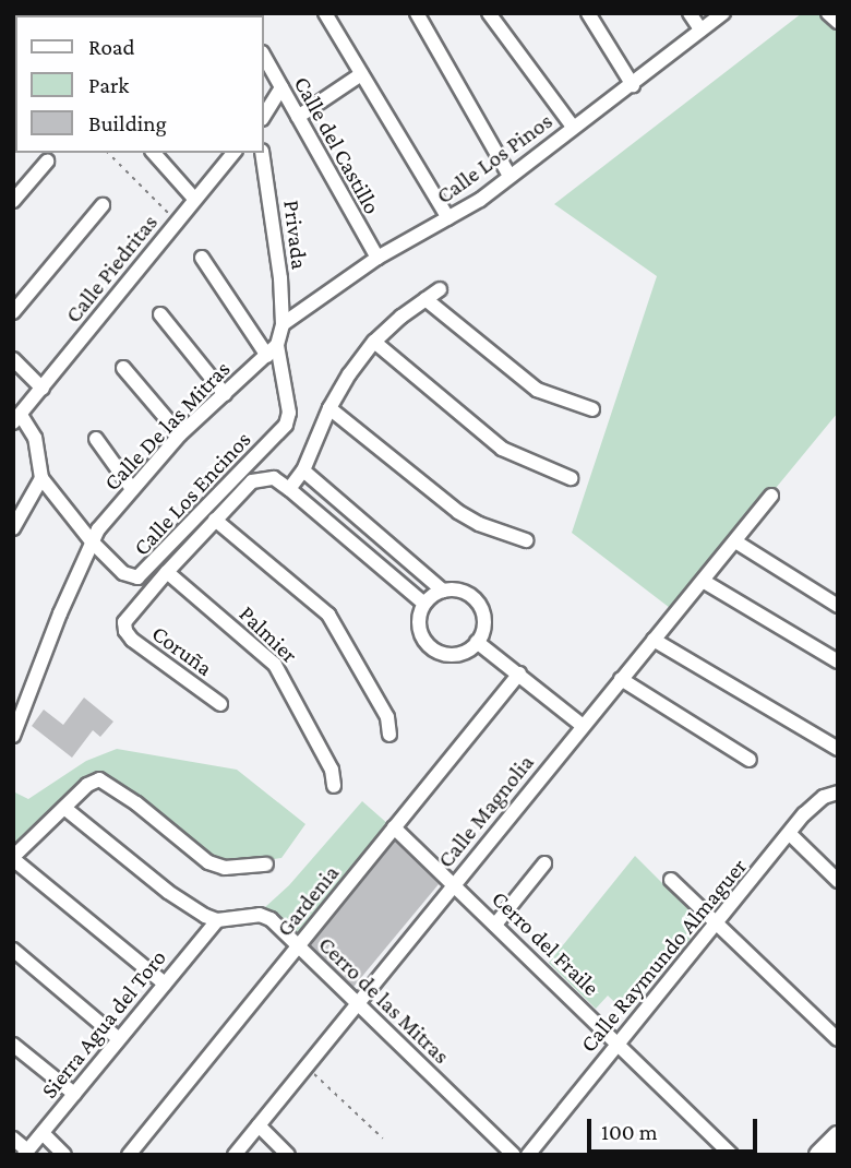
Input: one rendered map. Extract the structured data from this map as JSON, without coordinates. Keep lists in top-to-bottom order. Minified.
{"streets":{"street":["Calle del Castillo","Calle Los Pinos","Privada","Calle Piedritas","Calle De las Mitras","Calle Los Encinos","Palmier","Coruña","Calle Magnolia","Gardenia","Cerro del Fraile","Calle Raymundo Almaguer","Cerro de las Mitras","Sierra Agua del Toro"]},"crossings":[["Calle del Castillo","Calle Los Pinos"],["Calle Los Pinos","Privada"],["Privada","Calle De las Mitras"],["Privada","Calle Los Encinos"],["Calle Piedritas","Calle Los Encinos"],["Calle De las Mitras","Calle Los Encinos"],["Palmier","Coruña"],["Calle Magnolia","Cerro del Fraile"],["Calle Magnolia","Cerro de las Mitras"],["Gardenia","Cerro del Fraile"],["Gardenia","Cerro de las Mitras"],["Cerro del Fraile","Calle Raymundo Almaguer"],["Cerro de las Mitras","Sierra Agua del Toro"]],"legend":["Road","Park","Building"],"scale_bar":"100 m"}
